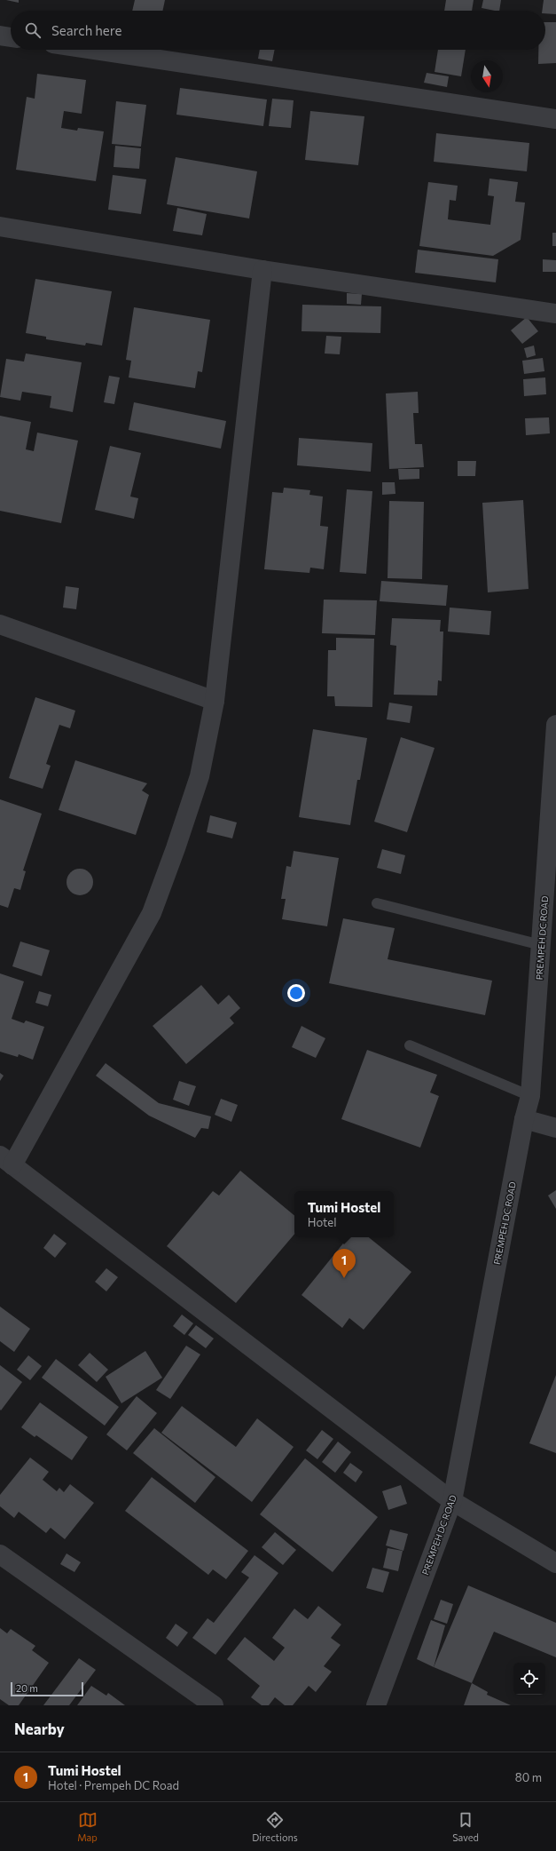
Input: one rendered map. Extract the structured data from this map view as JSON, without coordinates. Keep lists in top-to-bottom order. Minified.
{"streets":{"street":["PREMPEH DC ROAD"]},"scale_bar":"20 m","north":"bottom","page":{"search":"Search here","popup":["Tumi Hostel","Hotel"],"pins":"1","scale":"20 m","heading":"Nearby","list":[{"mark":"1","name":"Tumi Hostel","note":"Hotel · Prempeh DC Road","value":"80 m"}],"nav":["Map","Directions","Saved"]}}
